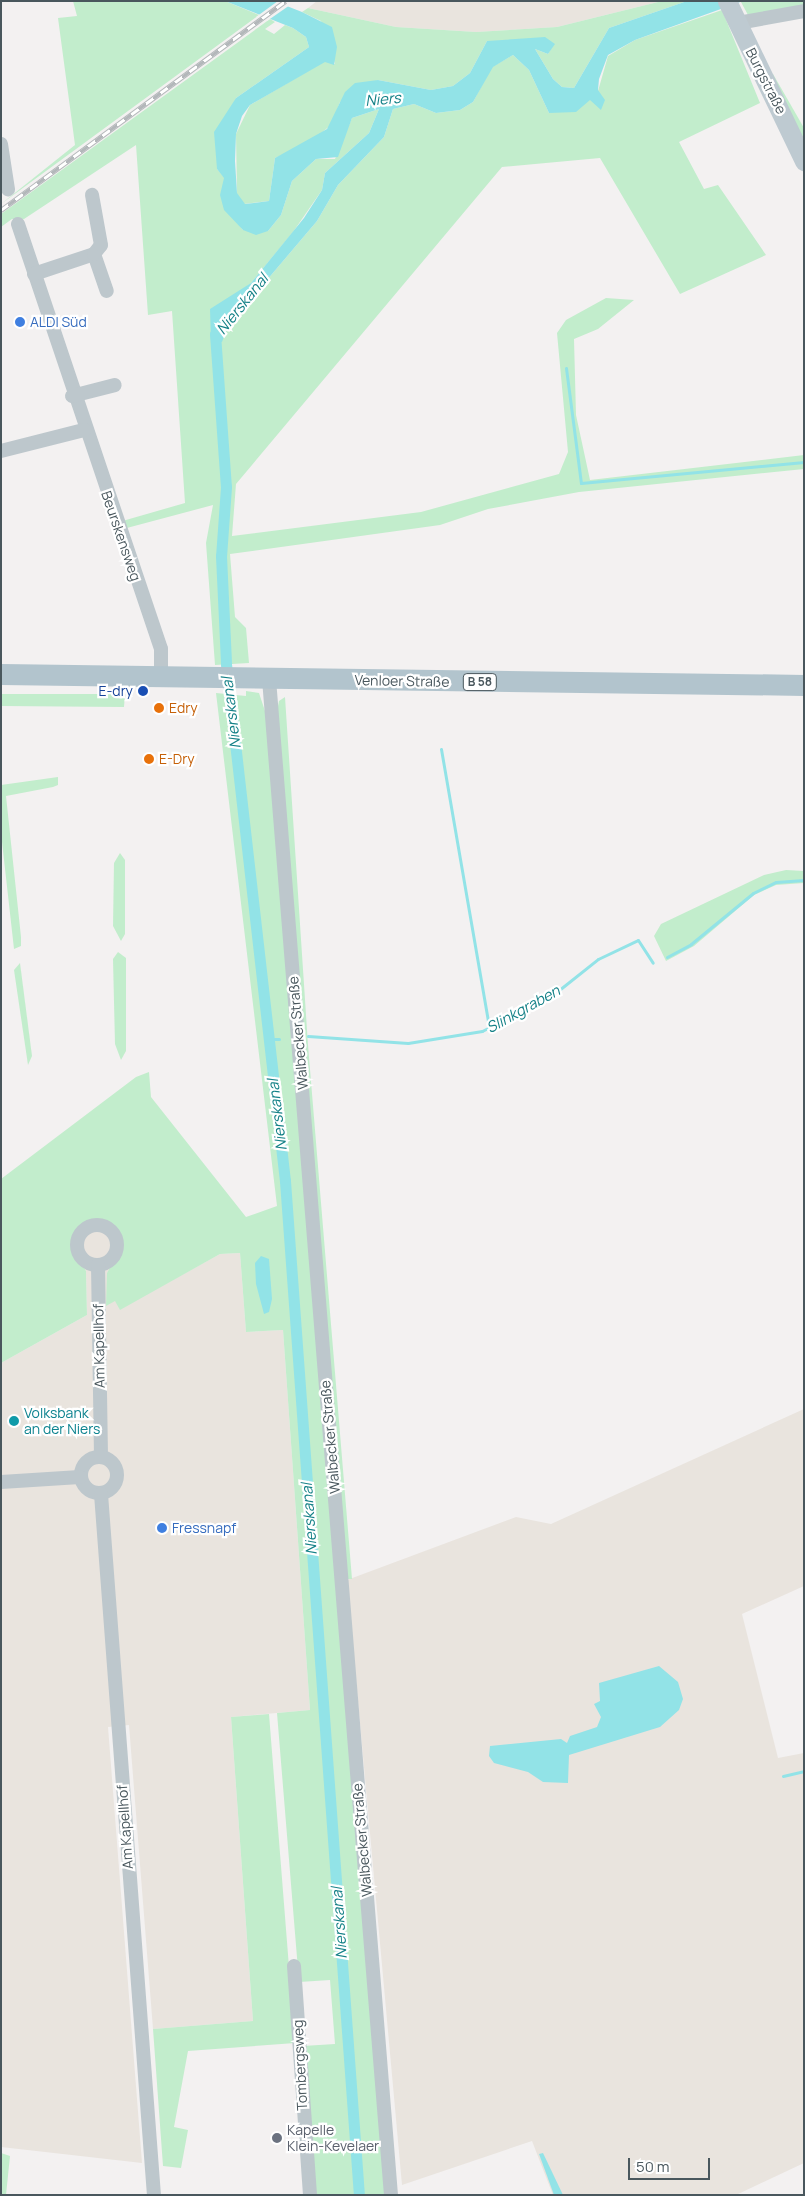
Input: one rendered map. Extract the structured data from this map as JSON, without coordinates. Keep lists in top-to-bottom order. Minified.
{"streets":{"main road":["Venloer Straße","B 58"],"street":["Burgstraße","Beurskensweg","Walbecker Straße","Am Kapellhof","Tombergsweg"]},"crossings":[["Beurskensweg","Venloer Straße"],["Venloer Straße","Walbecker Straße"]],"water":["Niers","Nierskanal","Slinkgraben"],"places":["ALDI Süd","E-dry","Edry","E-Dry","Volksbank an der Niers","Fressnapf","Kapelle Klein-Kevelaer"],"scale_bar":"50 m"}
